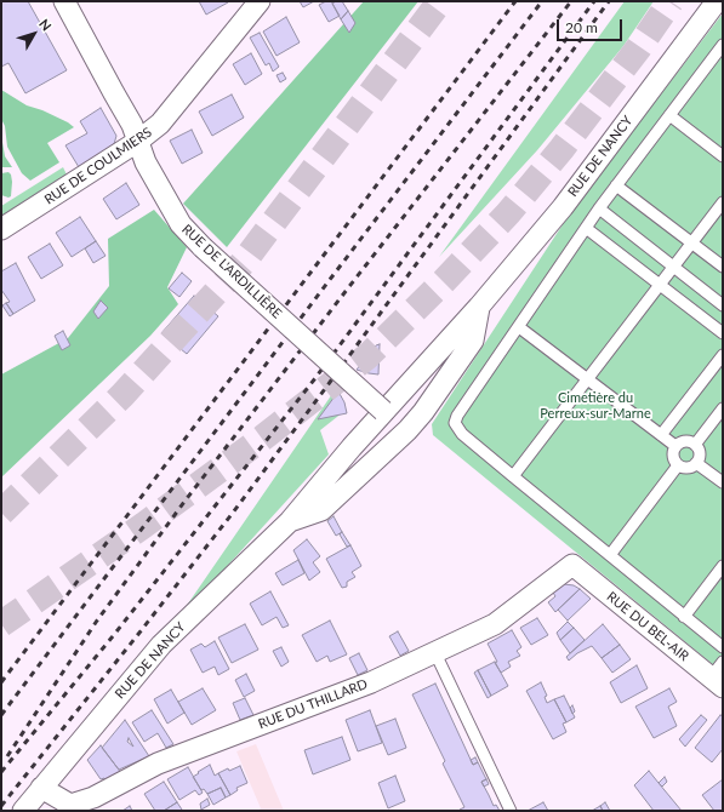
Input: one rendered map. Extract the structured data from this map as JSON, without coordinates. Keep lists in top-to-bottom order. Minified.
{"streets":{"street":["RUE DE NANCY","RUE DE COULMIERS","RUE DE L'ARDILLIÈRE","RUE DU BEL-AIR","RUE DU THILLARD"]},"crossings":[["RUE DE NANCY","RUE DE L'ARDILLIÈRE"],["RUE DE NANCY","RUE DU THILLARD"],["RUE DE COULMIERS","RUE DE L'ARDILLIÈRE"],["RUE DU BEL-AIR","RUE DU THILLARD"]],"parks":["Cimetière du Perreux-sur-Marne"],"scale_bar":"20 m","north":"top right"}
